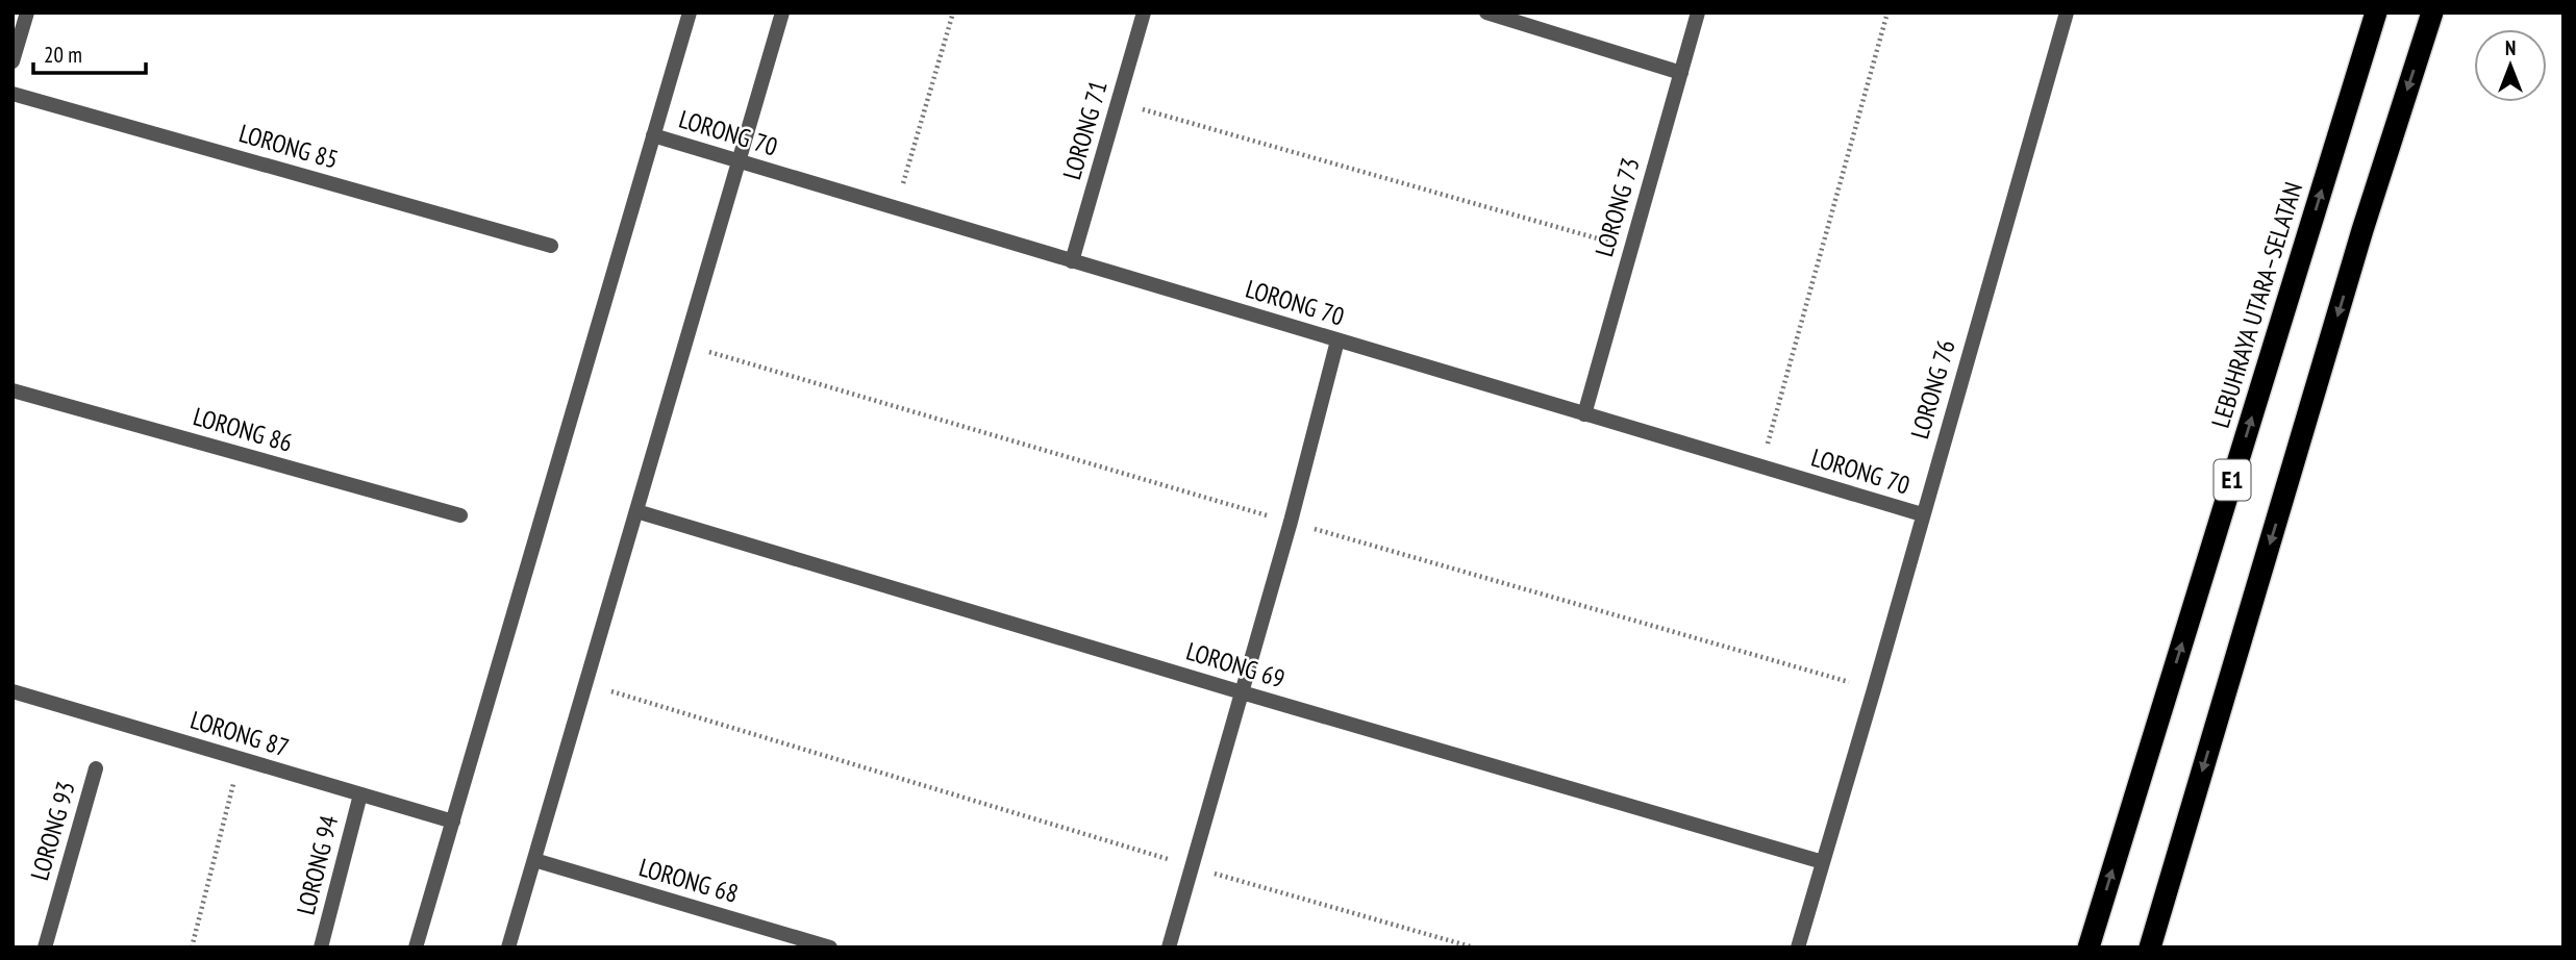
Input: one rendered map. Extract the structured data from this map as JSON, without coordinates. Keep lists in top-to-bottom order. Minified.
{"streets":{"highway":["LEBUHRAYA UTARA–SELATAN","E1"],"street":["LORONG 71","LORONG 70","LORONG 85","LORONG 73","LORONG 76","LORONG 86","LORONG 69","LORONG 87","LORONG 93","LORONG 94","LORONG 68"]},"crossings":[["LORONG 71","LORONG 70"],["LORONG 70","LORONG 73"],["LORONG 70","LORONG 76"],["LORONG 76","LORONG 69"],["LORONG 87","LORONG 94"]],"scale_bar":"20 m","north":"top"}
